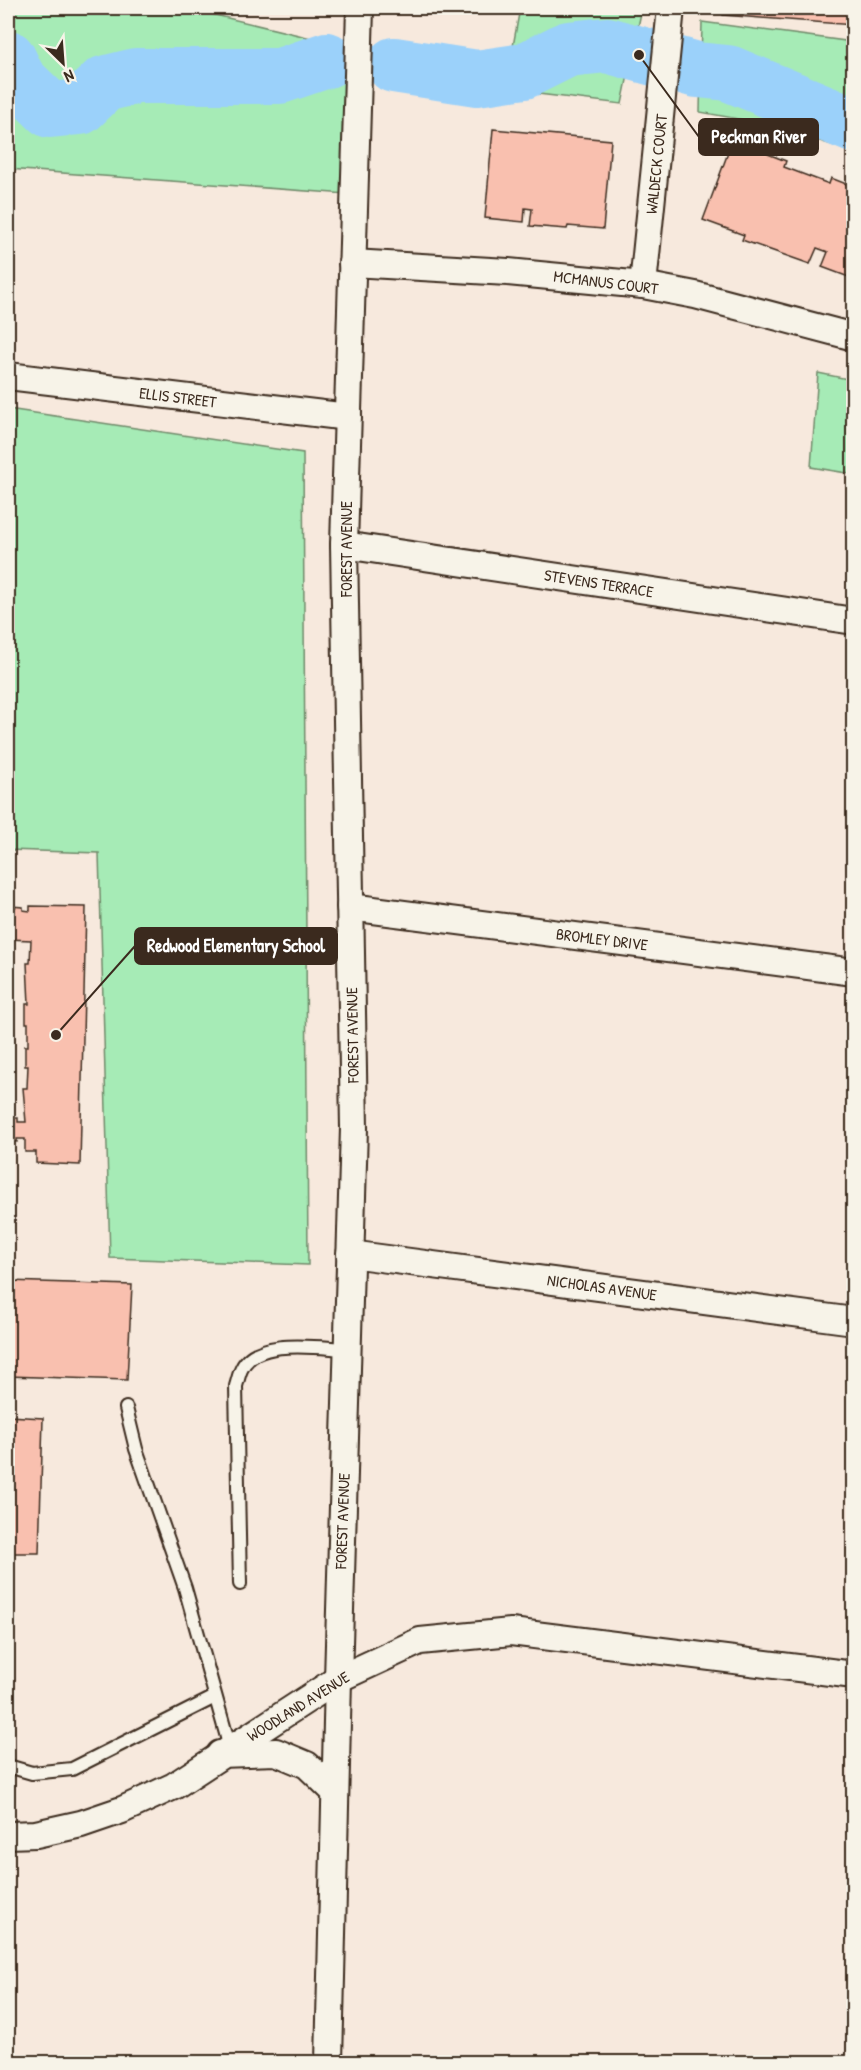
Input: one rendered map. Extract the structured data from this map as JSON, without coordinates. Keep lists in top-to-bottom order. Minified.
{"streets":{"street":["WALDECK COURT","MCMANUS COURT","ELLIS STREET","FOREST AVENUE","STEVENS TERRACE","BROMLEY DRIVE","NICHOLAS AVENUE","WOODLAND AVENUE"]},"crossings":[["WALDECK COURT","MCMANUS COURT"],["MCMANUS COURT","FOREST AVENUE"],["ELLIS STREET","FOREST AVENUE"],["FOREST AVENUE","STEVENS TERRACE"],["FOREST AVENUE","BROMLEY DRIVE"],["FOREST AVENUE","NICHOLAS AVENUE"],["FOREST AVENUE","WOODLAND AVENUE"]],"places":["Peckman River","Redwood Elementary School"],"north":"bottom right"}
